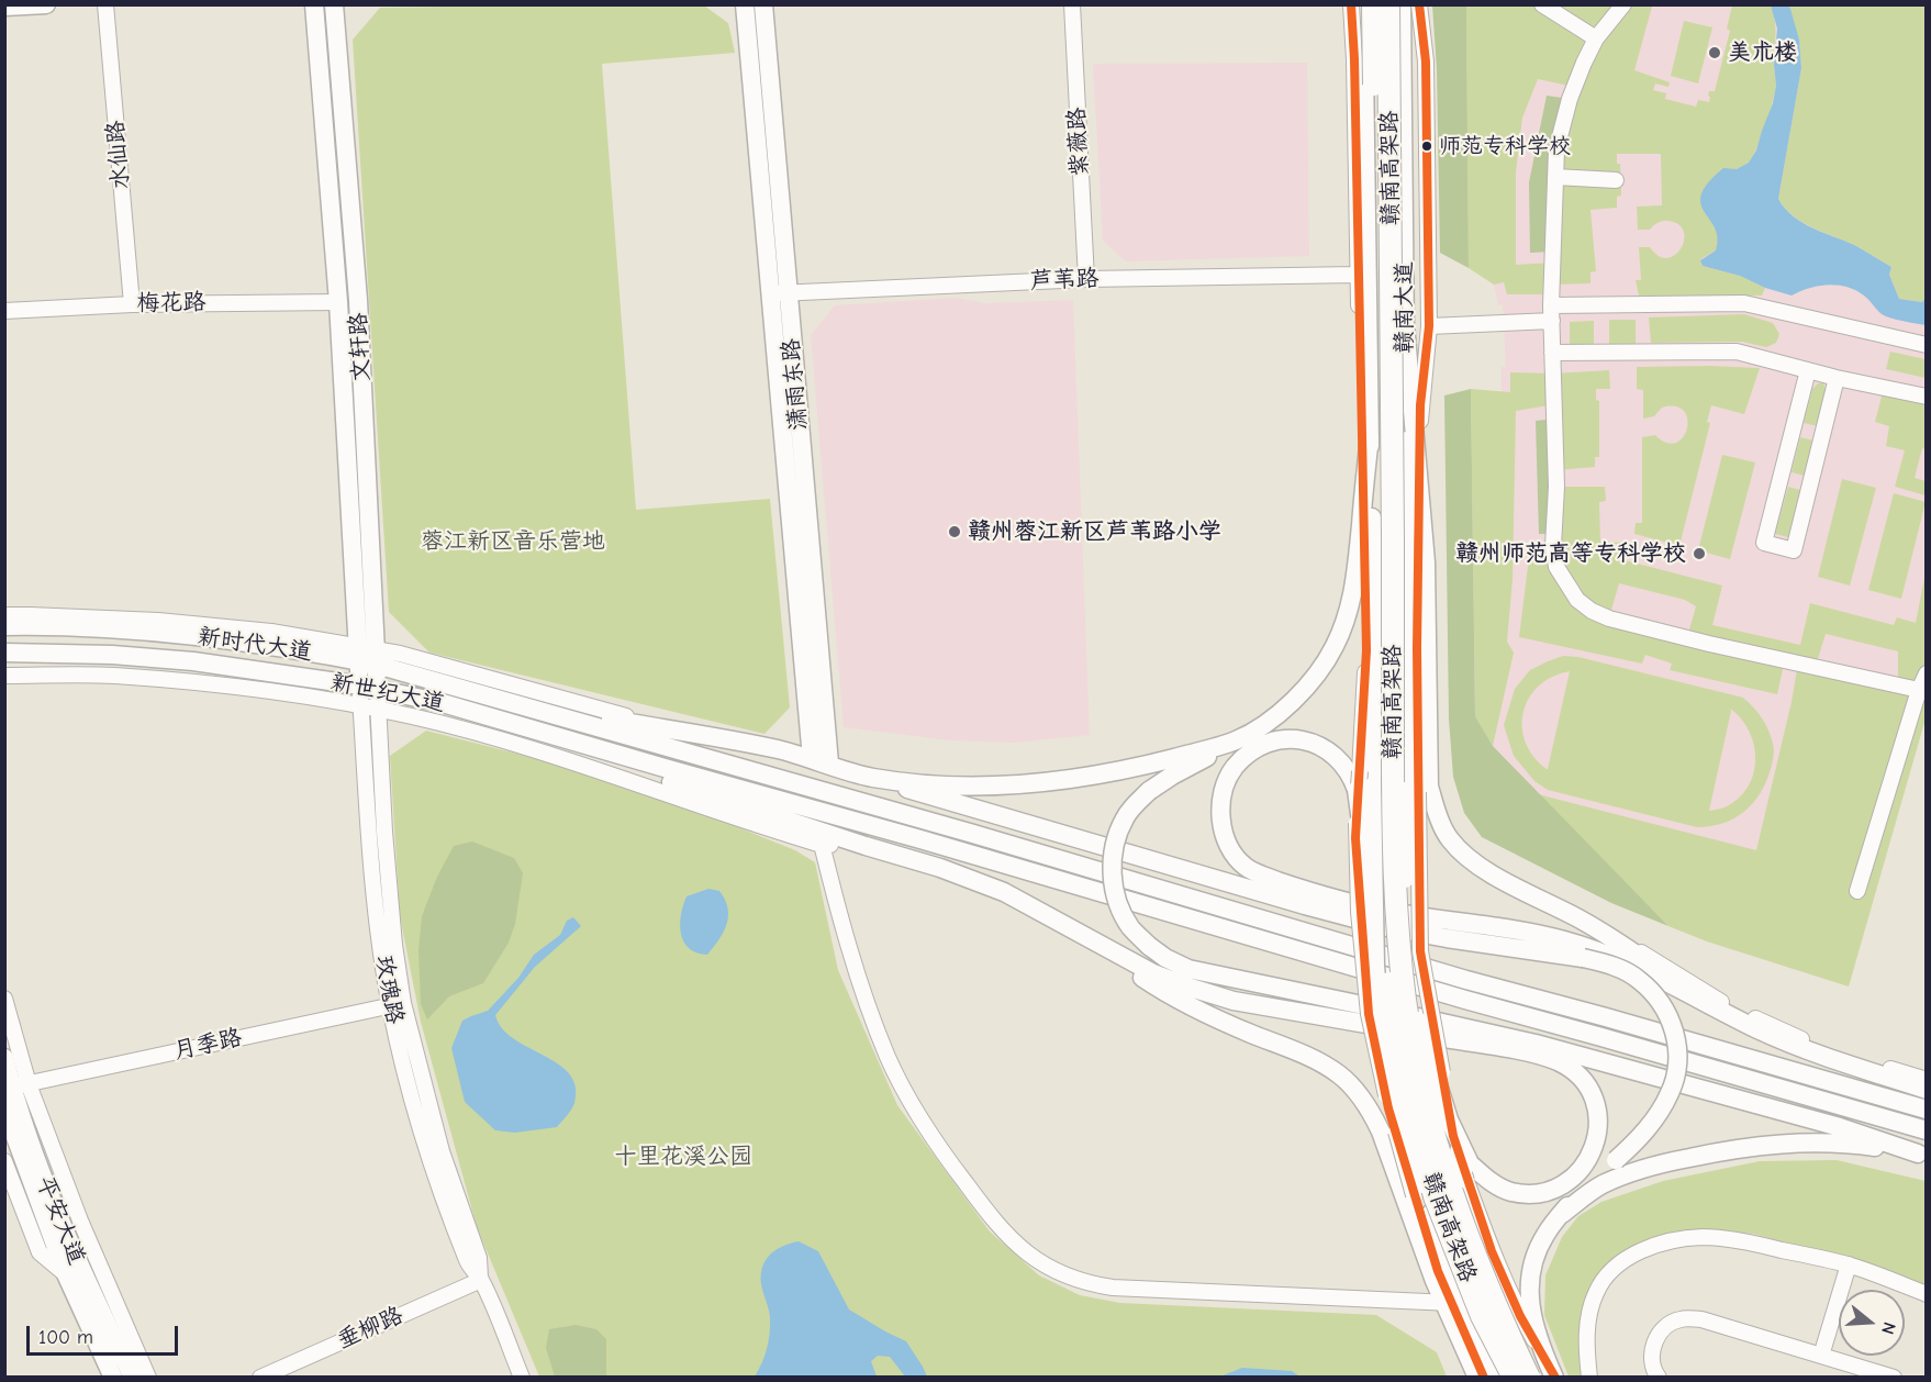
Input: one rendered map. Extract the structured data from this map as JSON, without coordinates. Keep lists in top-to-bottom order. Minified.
{"streets":{"highway":["赣南高架路"],"main road":["赣南大道","文轩路","潇雨东路","新时代大道","新世纪大道","平安大道"],"street":["紫薇路","水仙路","芦苇路","梅花路","玫瑰路","月季路","垂柳路"]},"crossings":[["紫薇路","芦苇路"],["水仙路","梅花路"],["芦苇路","潇雨东路"],["梅花路","文轩路"],["文轩路","新时代大道"],["文轩路","新世纪大道"],["文轩路","玫瑰路"],["新世纪大道","玫瑰路"],["玫瑰路","月季路"],["玫瑰路","垂柳路"],["月季路","平安大道"]],"parks":["蓉江新区音乐营地","十里花溪公园"],"places":["美术楼","师范专科学校","赣州蓉江新区芦苇路小学","赣州师范高等专科学校"],"scale_bar":"100 m","north":"right"}
